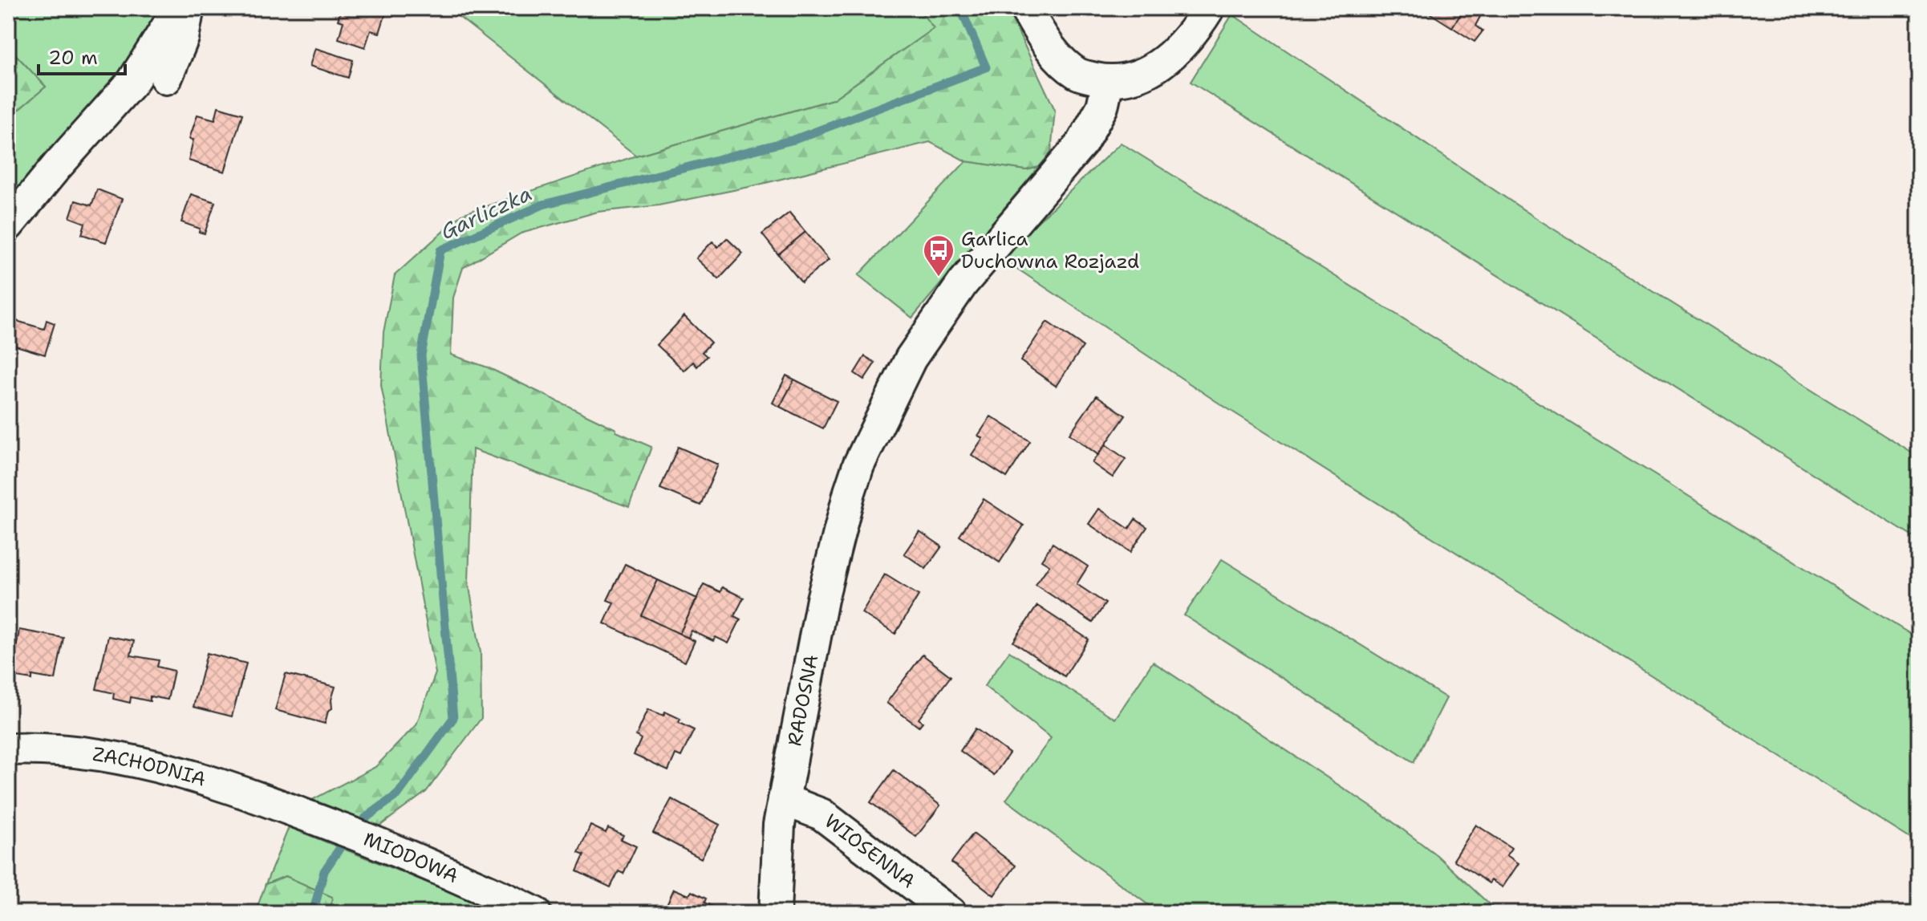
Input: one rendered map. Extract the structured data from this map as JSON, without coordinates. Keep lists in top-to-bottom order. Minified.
{"streets":{"street":["RADOSNA","ZACHODNIA","WIOSENNA","MIODOWA"]},"crossings":[["RADOSNA","WIOSENNA"],["ZACHODNIA","MIODOWA"]],"water":["Garliczka"],"places":{"bus stop":["Garlica Duchowna Rozjazd"]},"scale_bar":"20 m"}
